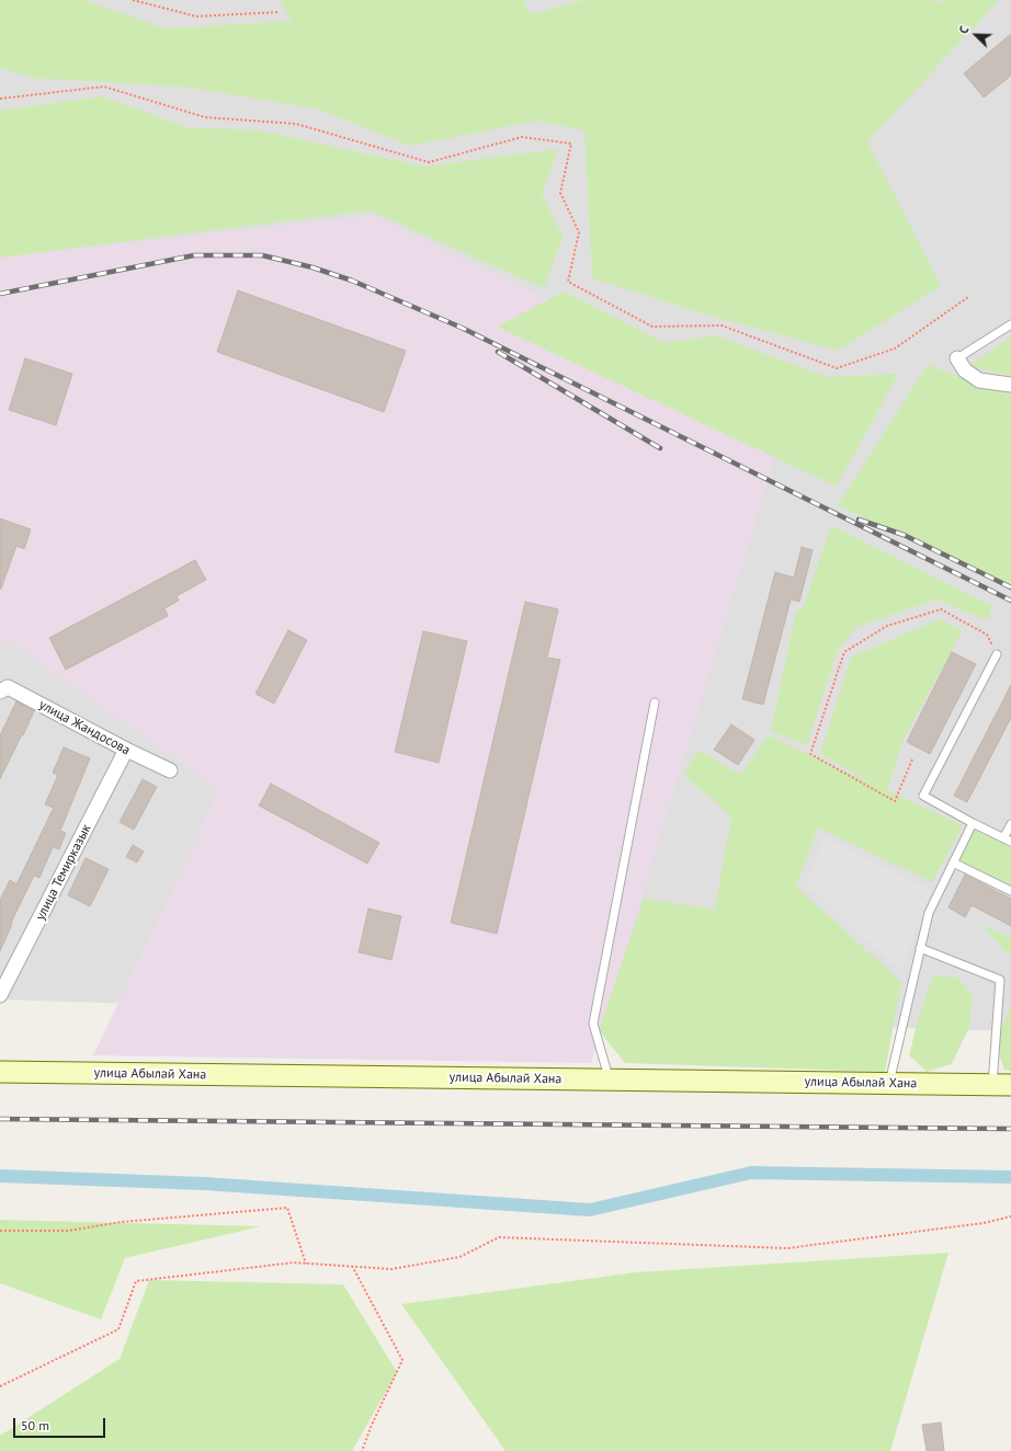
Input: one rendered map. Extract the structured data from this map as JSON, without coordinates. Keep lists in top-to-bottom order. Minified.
{"streets":{"main road":["улица Абылай Хана"],"street":["улица Жандосова","улица Темирказык"]},"crossings":[["улица Жандосова","улица Темирказык"]],"scale_bar":"50 m","north":"top left"}
